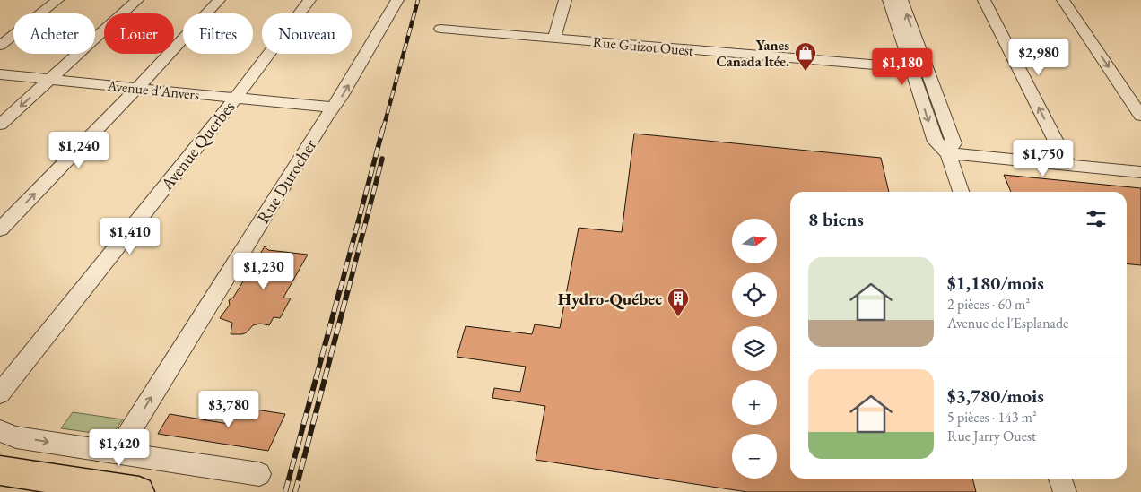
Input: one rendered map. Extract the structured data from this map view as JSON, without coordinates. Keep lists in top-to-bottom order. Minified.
{"streets":{"street":["Rue Guizot Ouest","Avenue d'Anvers","Avenue Querbes","Rue Durocher"]},"crossings":[["Avenue d'Anvers","Avenue Querbes"],["Avenue d'Anvers","Rue Durocher"]],"one_way":["Rue Durocher"],"places":{"shop":["Yanes Canada ltée."],"building":["Hydro-Québec"]},"north":"right","page":{"chip":["Acheter","Louer","Filtres","Nouveau"],"price":["$2,980","$1,180","$1,240","$1,750","$1,410","$1,230","$3,780","$1,420"],"heading":"8 biens","map_buttons":["+","−"],"list":[{"name":"$1,180/mois","note":"2 pièces · 60 m² · Avenue de l'Esplanade"},{"name":"$3,780/mois","note":"5 pièces · 143 m² · Rue Jarry Ouest"}]}}
